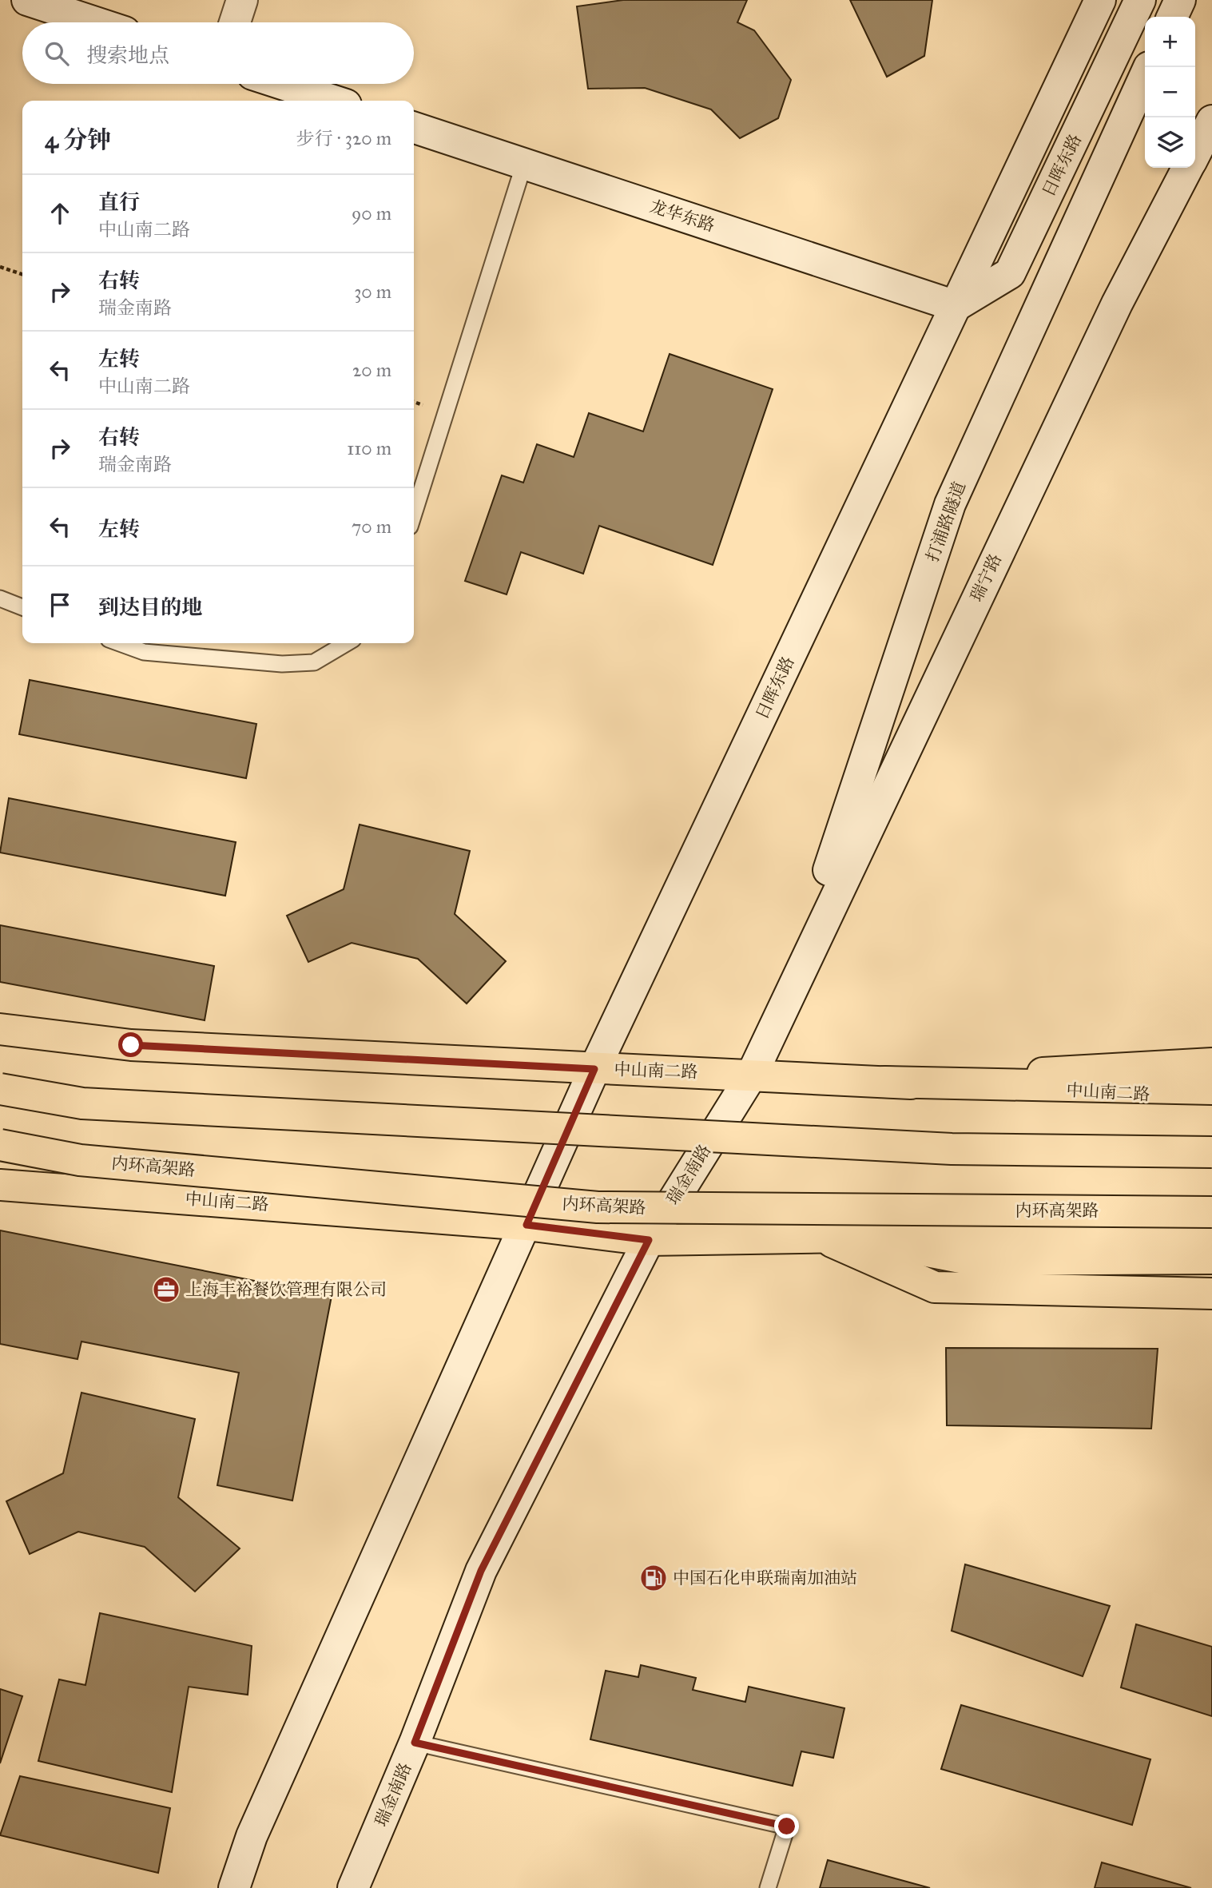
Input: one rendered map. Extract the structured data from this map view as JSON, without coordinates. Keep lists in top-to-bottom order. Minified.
{"streets":{"main road":["日晖东路","龙华东路","打浦路隧道","瑞宁路","中山南二路","内环高架路","瑞金南路"]},"crossings":[["日晖东路","龙华东路"],["日晖东路","中山南二路"],["打浦路隧道","瑞宁路"],["中山南二路","瑞金南路"]],"places":{"office":["上海丰裕餐饮管理有限公司"],"fuel station":["中国石化申联瑞南加油站"]},"page":{"map_buttons":["+","−"],"search":"搜索地点","heading":["4 分钟","步行 · 320 m"],"list":[["直行","中山南二路","90 m"],["右转","瑞金南路","30 m"],["左转","中山南二路","20 m"],["右转","瑞金南路","110 m"],["左转","70 m"],"到达目的地"]}}
